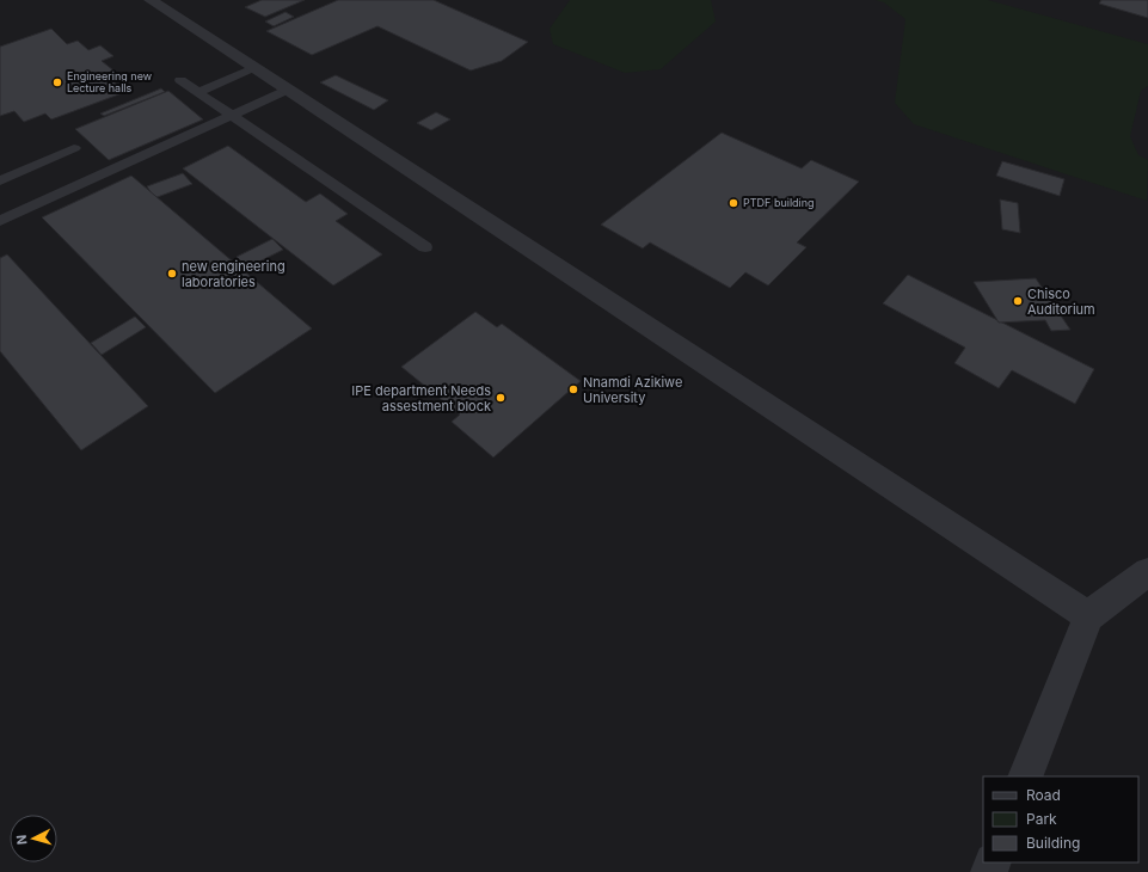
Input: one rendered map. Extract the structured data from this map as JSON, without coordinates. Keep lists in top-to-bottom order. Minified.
{"places":["Engineering new Lecture halls","PTDF building","new engineering laboratories","Chisco Auditorium","Nnamdi Azikiwe University","IPE department Needs assestment block"],"legend":["Road","Park","Building"],"north":"left"}
